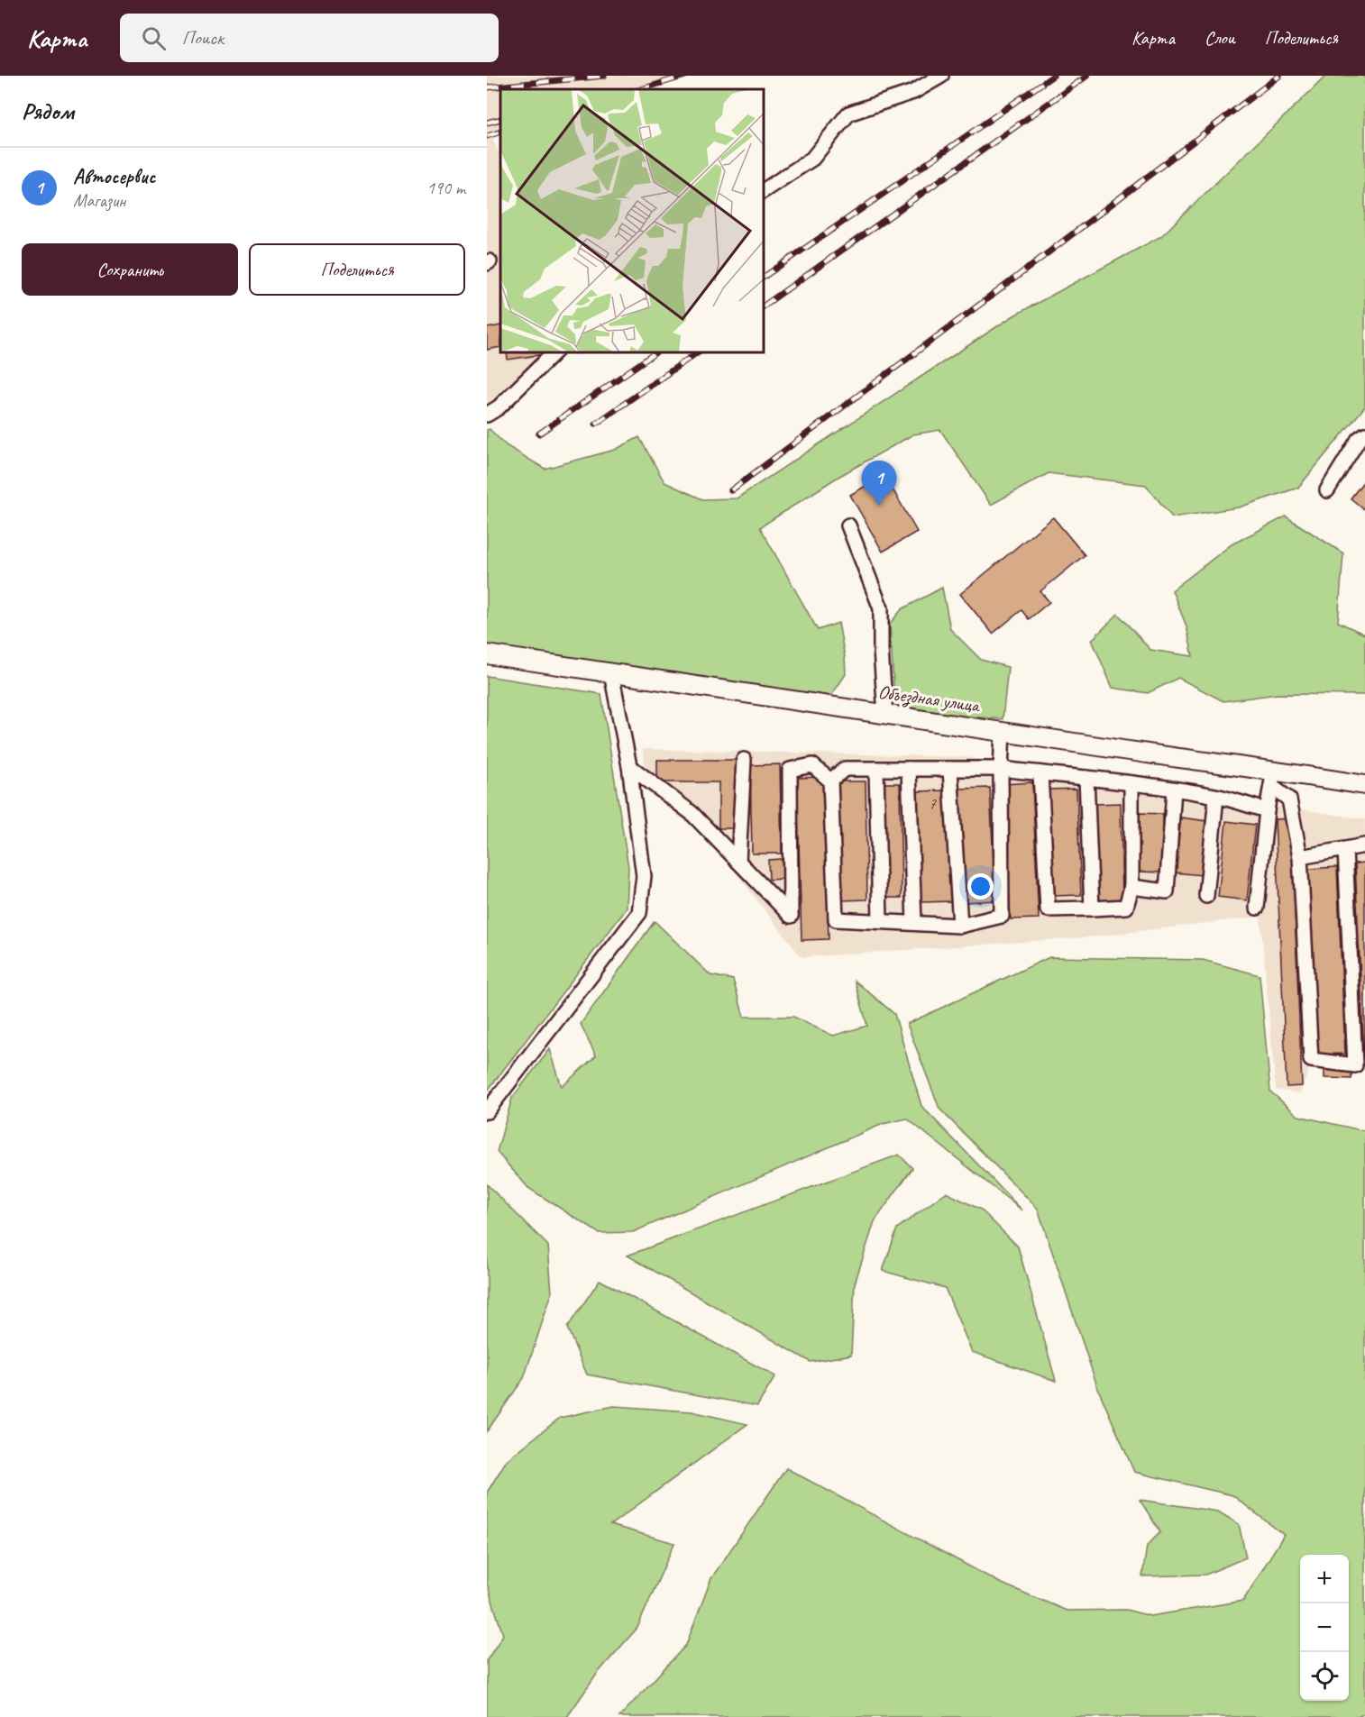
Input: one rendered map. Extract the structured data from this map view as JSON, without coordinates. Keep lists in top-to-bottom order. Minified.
{"streets":{"main road":["Объездная улица"]},"house_numbers":["7"],"page":{"header":"Карта","search":"Поиск","nav":["Карта","Слои","Поделиться"],"heading":"Рядом","list":[{"mark":"1","name":"Автосервис","note":"Магазин","value":"190 m"}],"buttons":["Сохранить","Поделиться"],"pins":"1","map_buttons":["+","−"]}}
